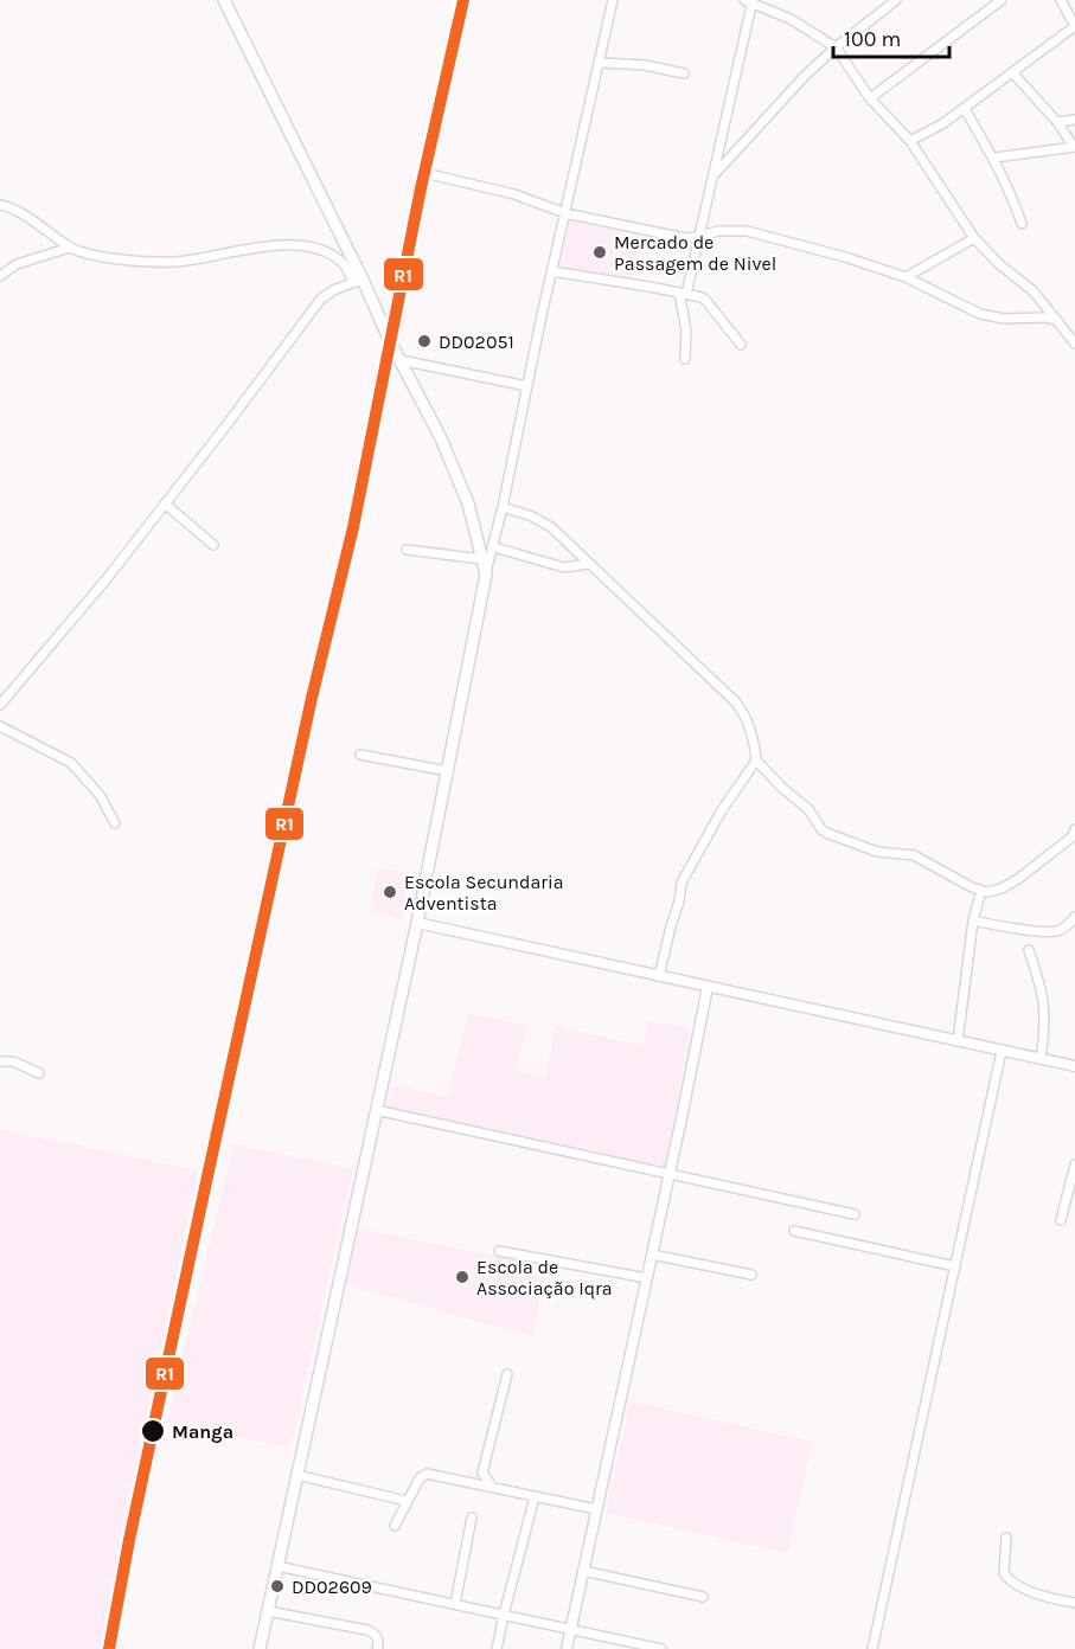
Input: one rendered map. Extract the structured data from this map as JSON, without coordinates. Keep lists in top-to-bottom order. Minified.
{"places":["Mercado de Passagem de Nivel","DD02051","Escola Secundaria Adventista","Escola de Associação Iqra","Manga","DD02609"],"lines":["transit line R1"],"scale_bar":"100 m"}
